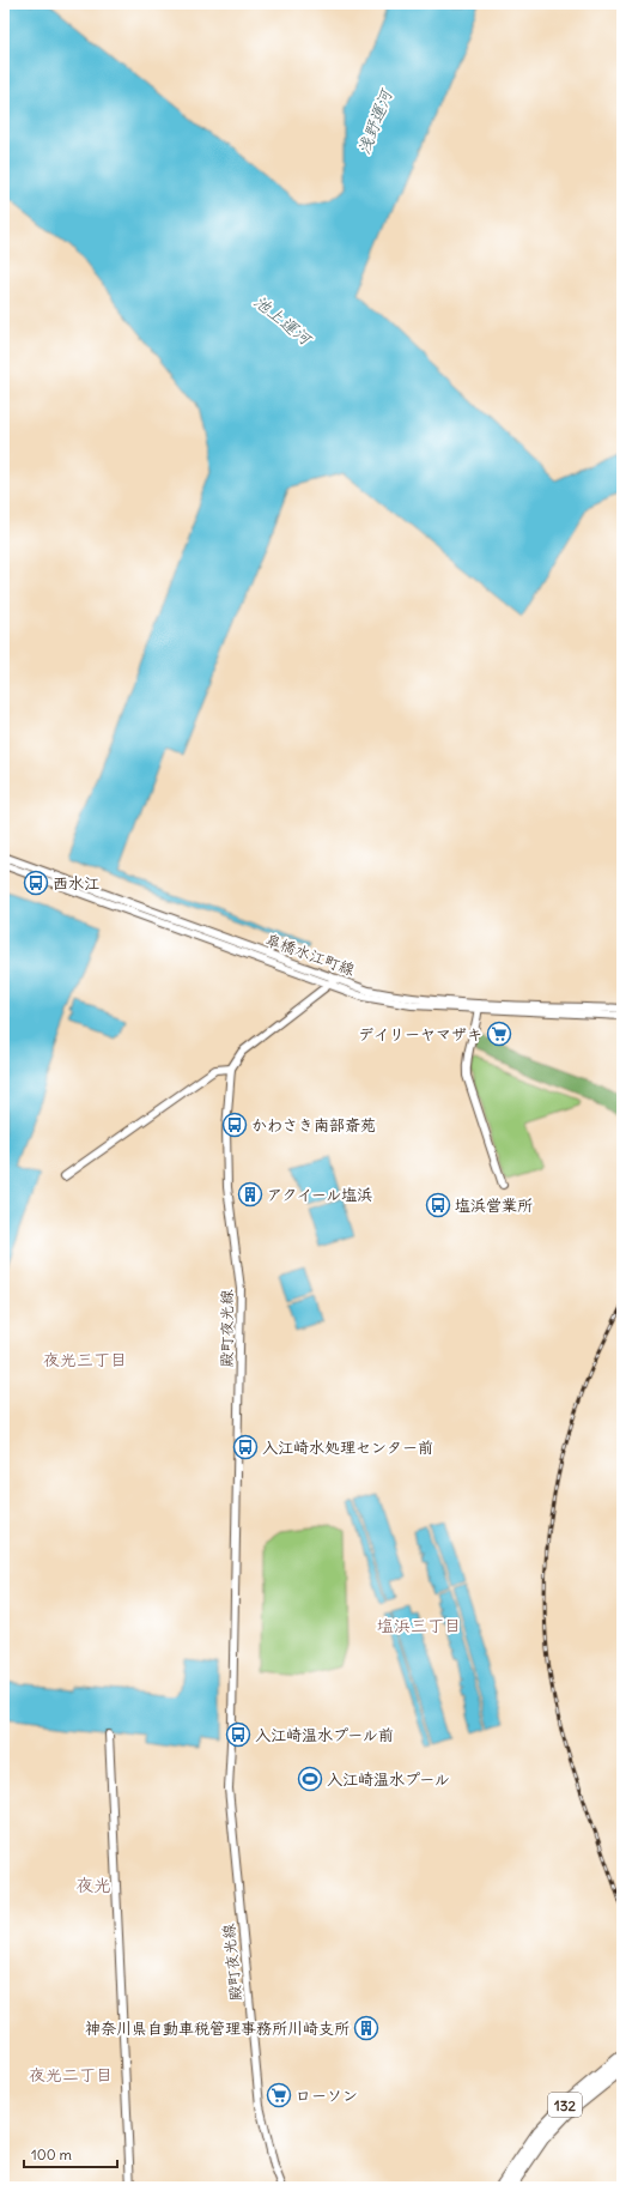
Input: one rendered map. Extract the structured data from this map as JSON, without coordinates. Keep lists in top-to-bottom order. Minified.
{"streets":{"highway":["132"],"street":["皐橋水江町線","殿町夜光線"]},"districts":["夜光三丁目","塩浜三丁目","夜光","夜光二丁目"],"water":["浅野運河","池上運河"],"places":{"bus stop":["西水江","かわさき南部斎苑","塩浜営業所","入江崎水処理センター前","入江崎温水プール前"],"supermarket":["デイリーヤマザキ","ローソン"],"building":["アクイール塩浜","神奈川県自動車税管理事務所川崎支所"],"sports":["入江崎温水プール"]},"scale_bar":"100 m"}
